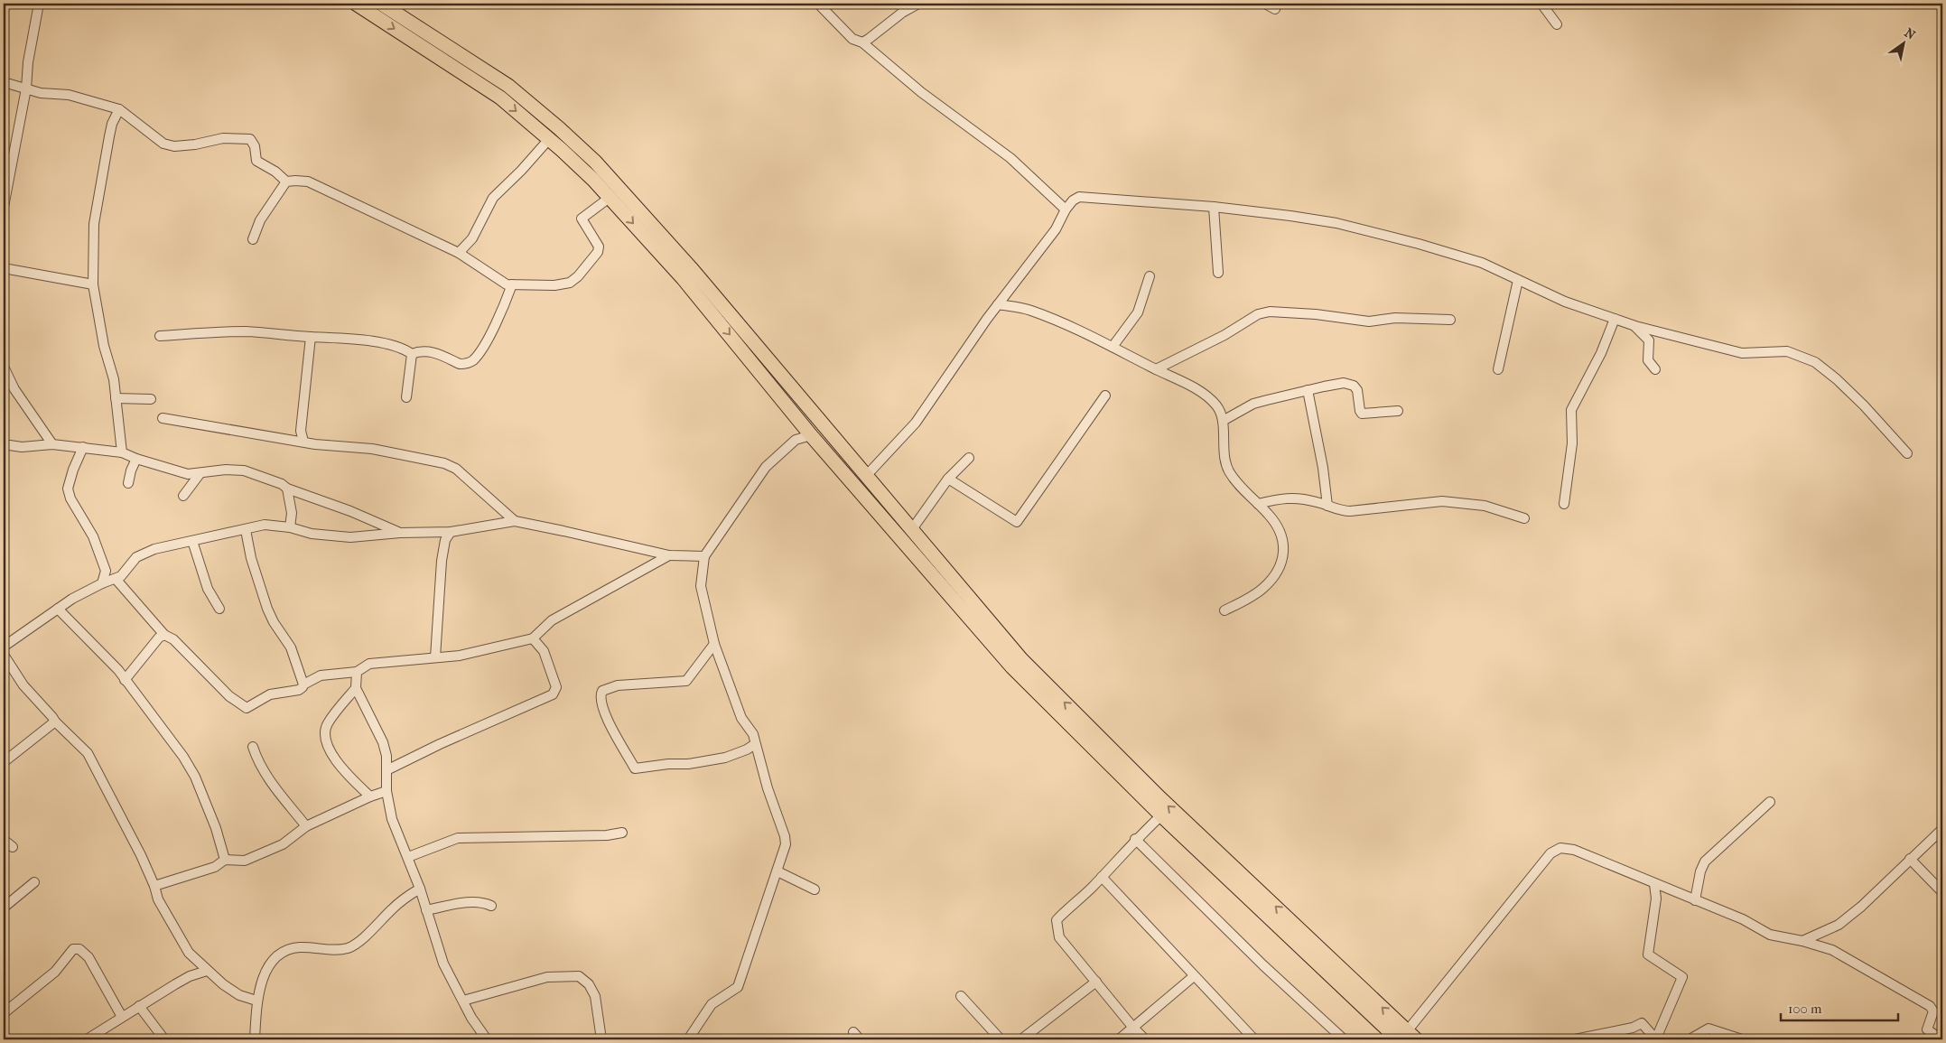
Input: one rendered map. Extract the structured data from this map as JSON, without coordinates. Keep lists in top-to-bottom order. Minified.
{"scale_bar":"100 m","north":"top right"}
